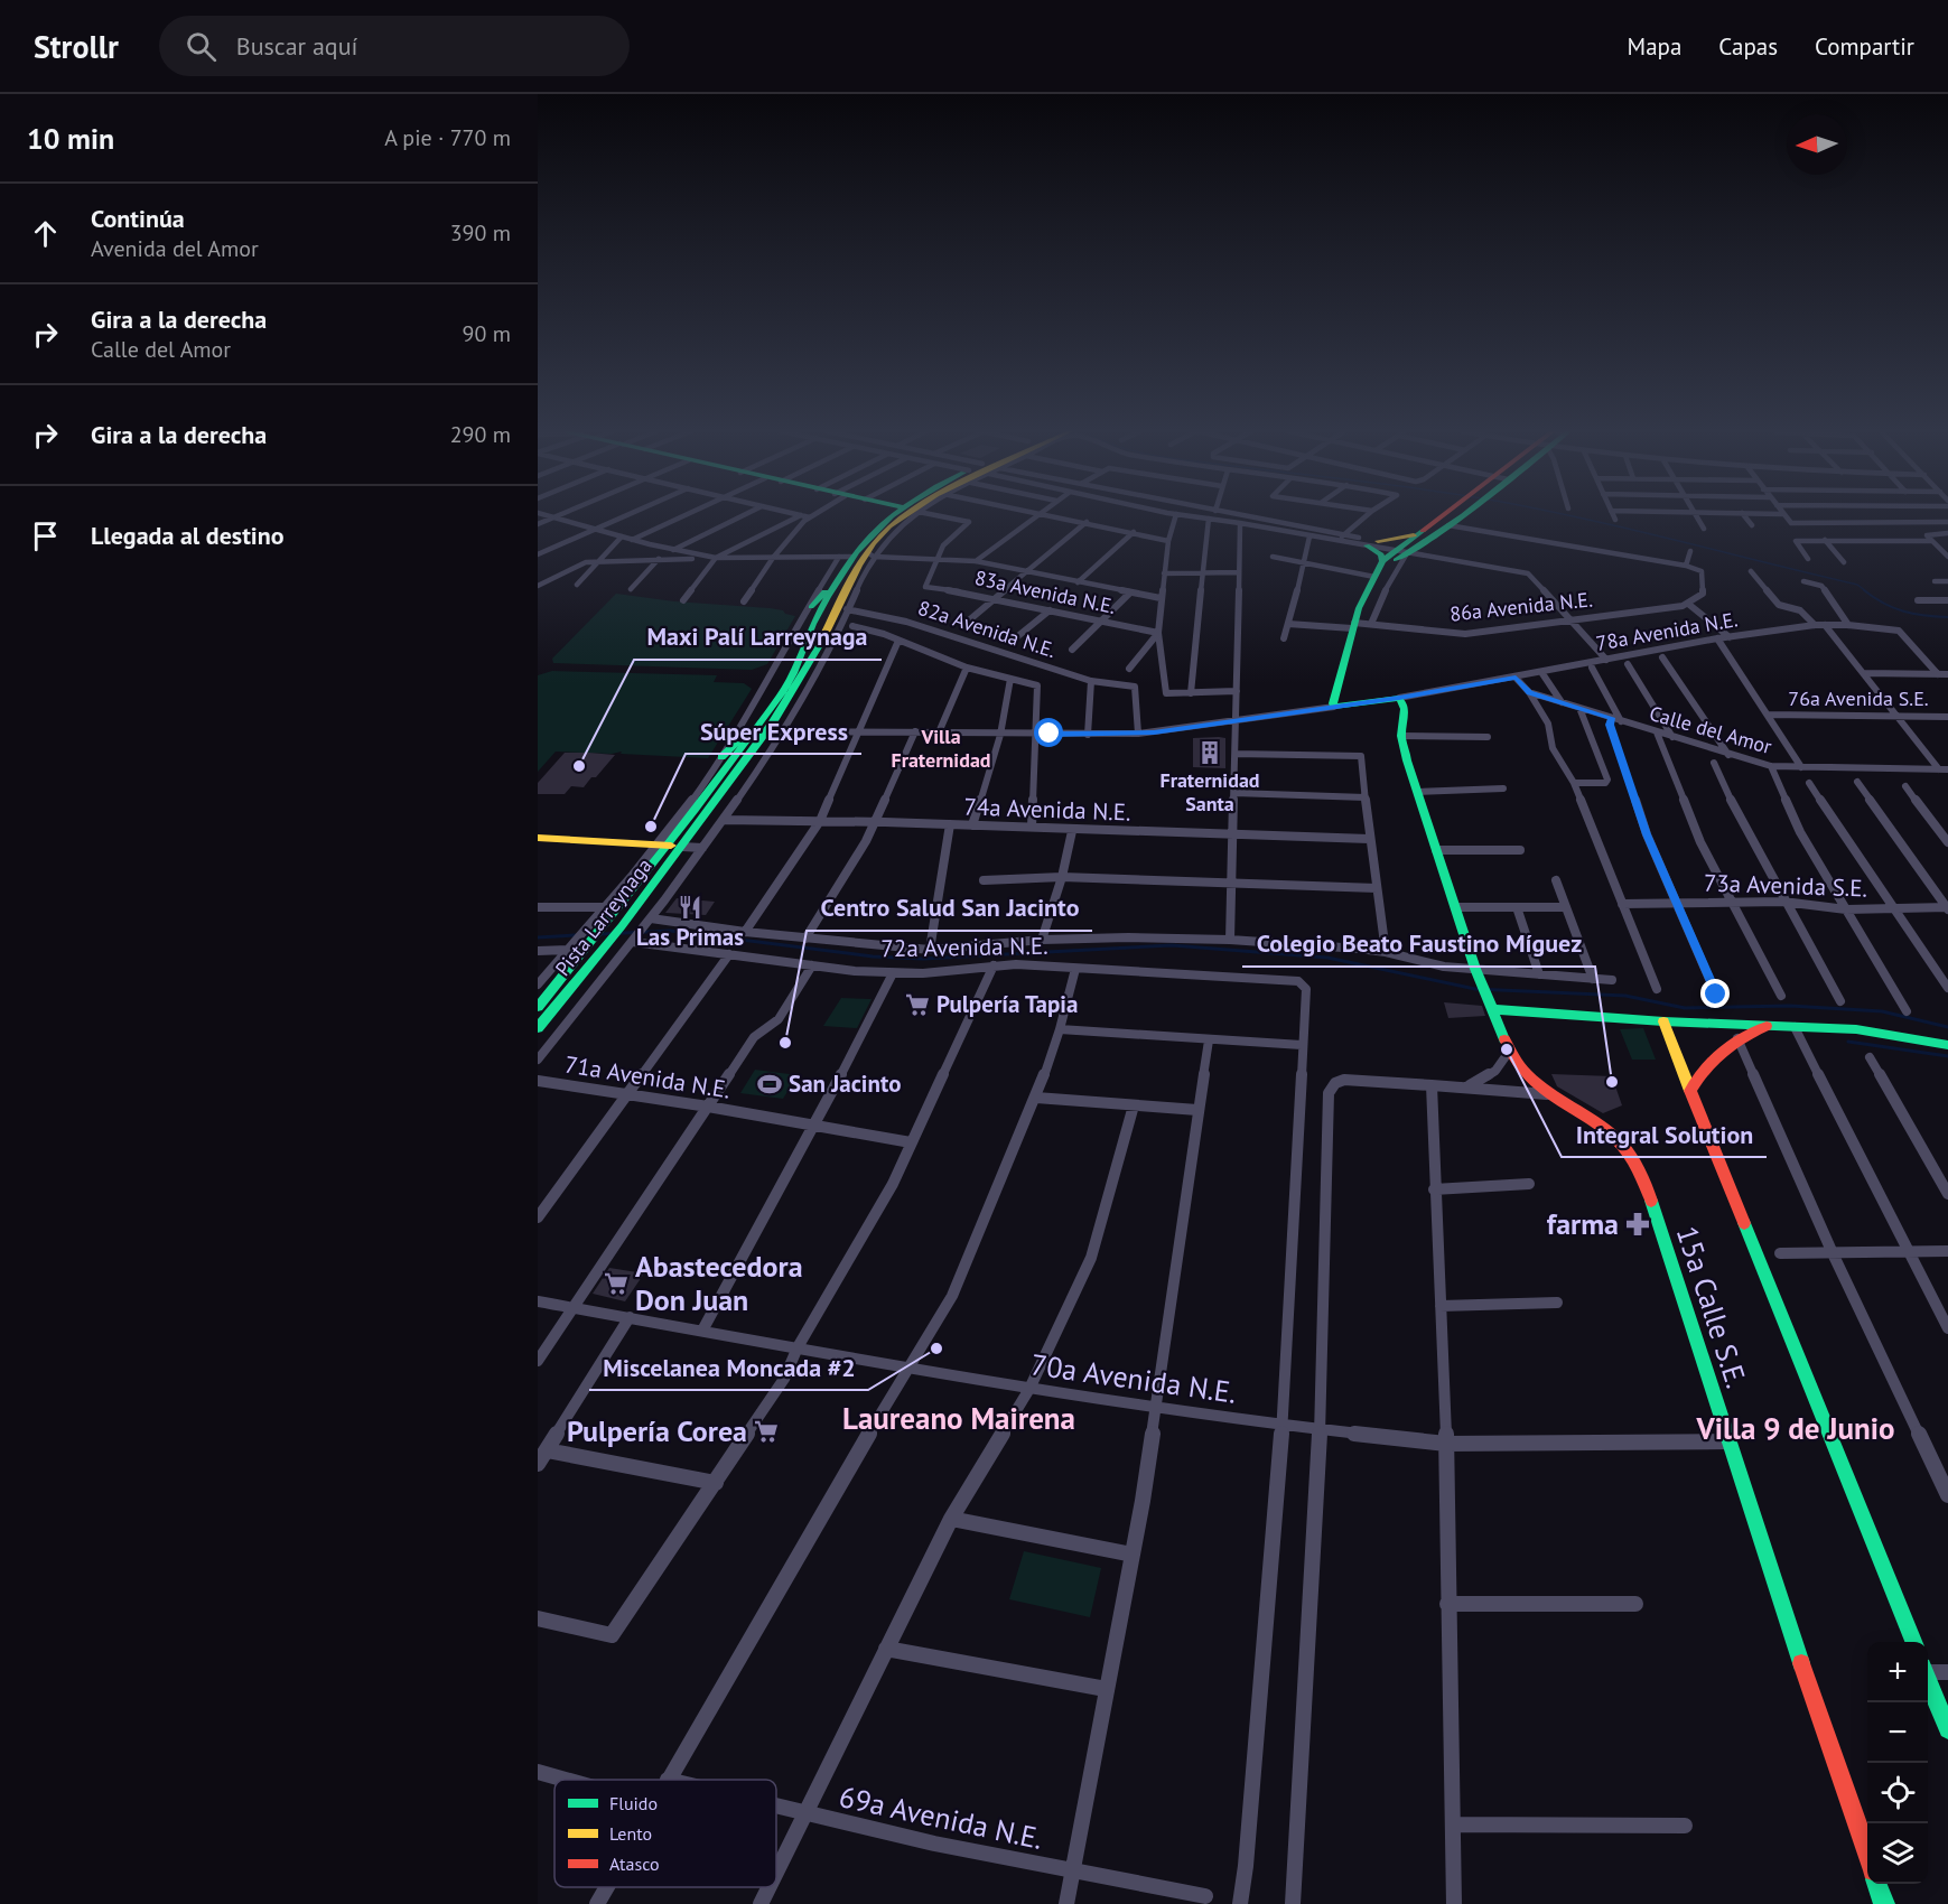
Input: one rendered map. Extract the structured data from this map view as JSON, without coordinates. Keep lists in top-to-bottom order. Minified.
{"streets":{"street":["83a Avenida N.E.","86a Avenida N.E.","82a Avenida N.E.","78a Avenida N.E.","76a Avenida S.E.","Calle del Amor","74a Avenida N.E.","73a Avenida S.E.","Pista Larreynaga","72a Avenida N.E.","71a Avenida N.E.","15a Calle S.E.","70a Avenida N.E.","69a Avenida N.E."]},"crossings":[["78a Avenida N.E.","15a Calle S.E."],["15a Calle S.E.","70a Avenida N.E."]],"districts":["Villa Fraternidad","Laureano Mairena","Villa 9 de Junio"],"places":{"building":["Fraternidad Santa"],"other":["Maxi Palí Larreynaga","Súper Express","Centro Salud San Jacinto","Integral Solution","Colegio Beato Faustino Míguez","Miscelanea Moncada #2"],"restaurant":["Las Primas"],"supermarket":["Pulpería Tapia","Abastecedora Don Juan","Pulpería Corea"],"sports":["San Jacinto"],"pharmacy":["farma"]},"legend":["Fluido","Lento","Atasco"],"north":"left","page":{"header":"Strollr","search":"Buscar aquí","nav":["Mapa","Capas","Compartir"],"heading":["10 min","A pie · 770 m"],"list":[["Continúa","Avenida del Amor","390 m"],["Gira a la derecha","Calle del Amor","90 m"],["Gira a la derecha","290 m"],"Llegada al destino"],"map_buttons":["+","−"]}}
